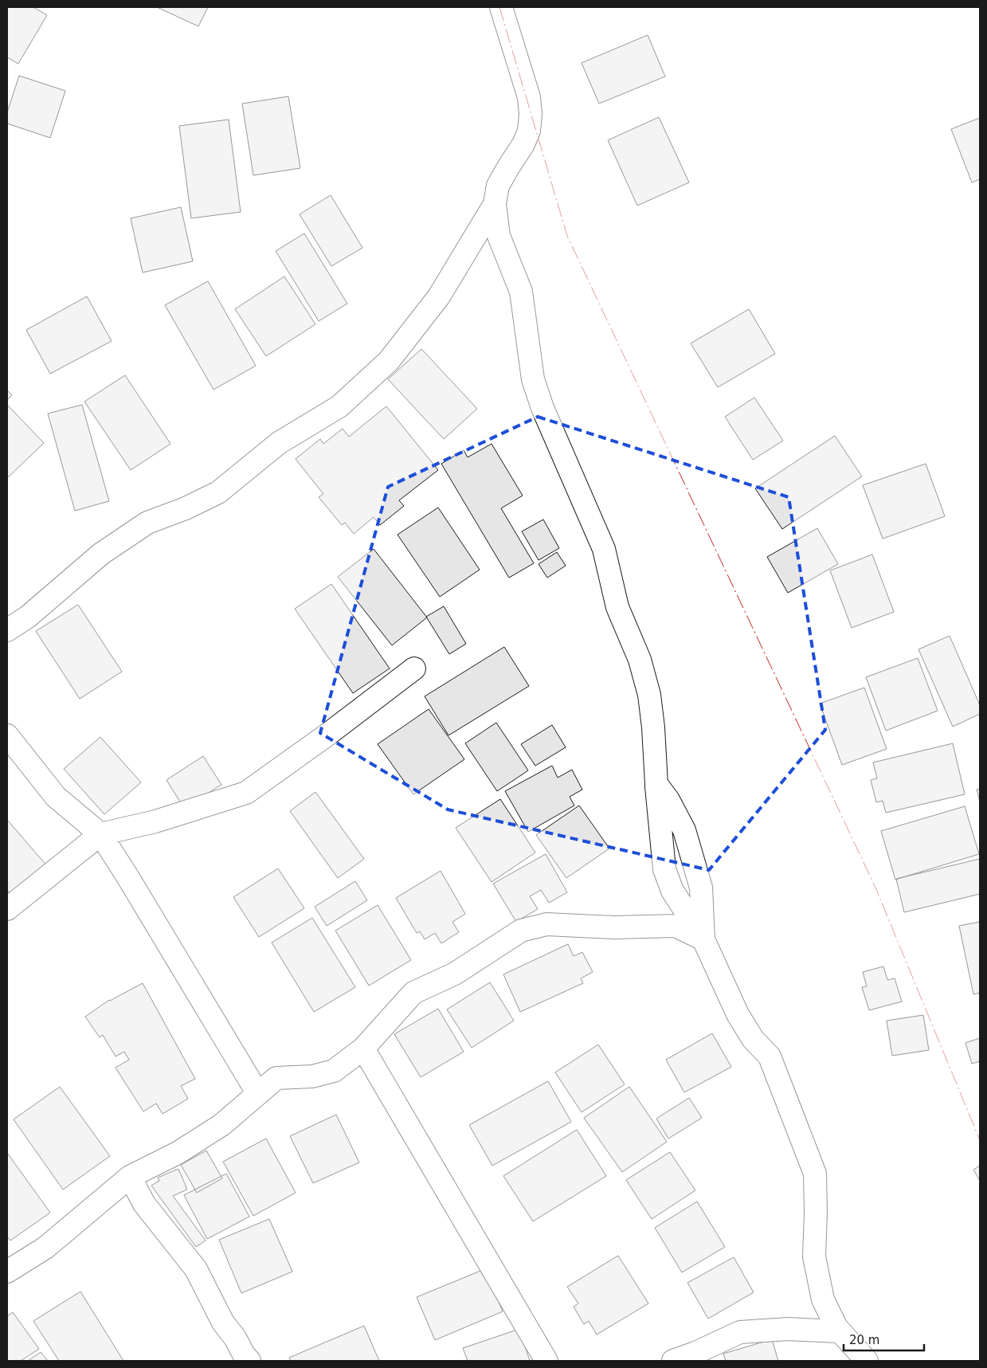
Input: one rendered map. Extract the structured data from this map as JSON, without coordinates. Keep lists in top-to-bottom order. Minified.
{"scale_bar":"20 m"}
